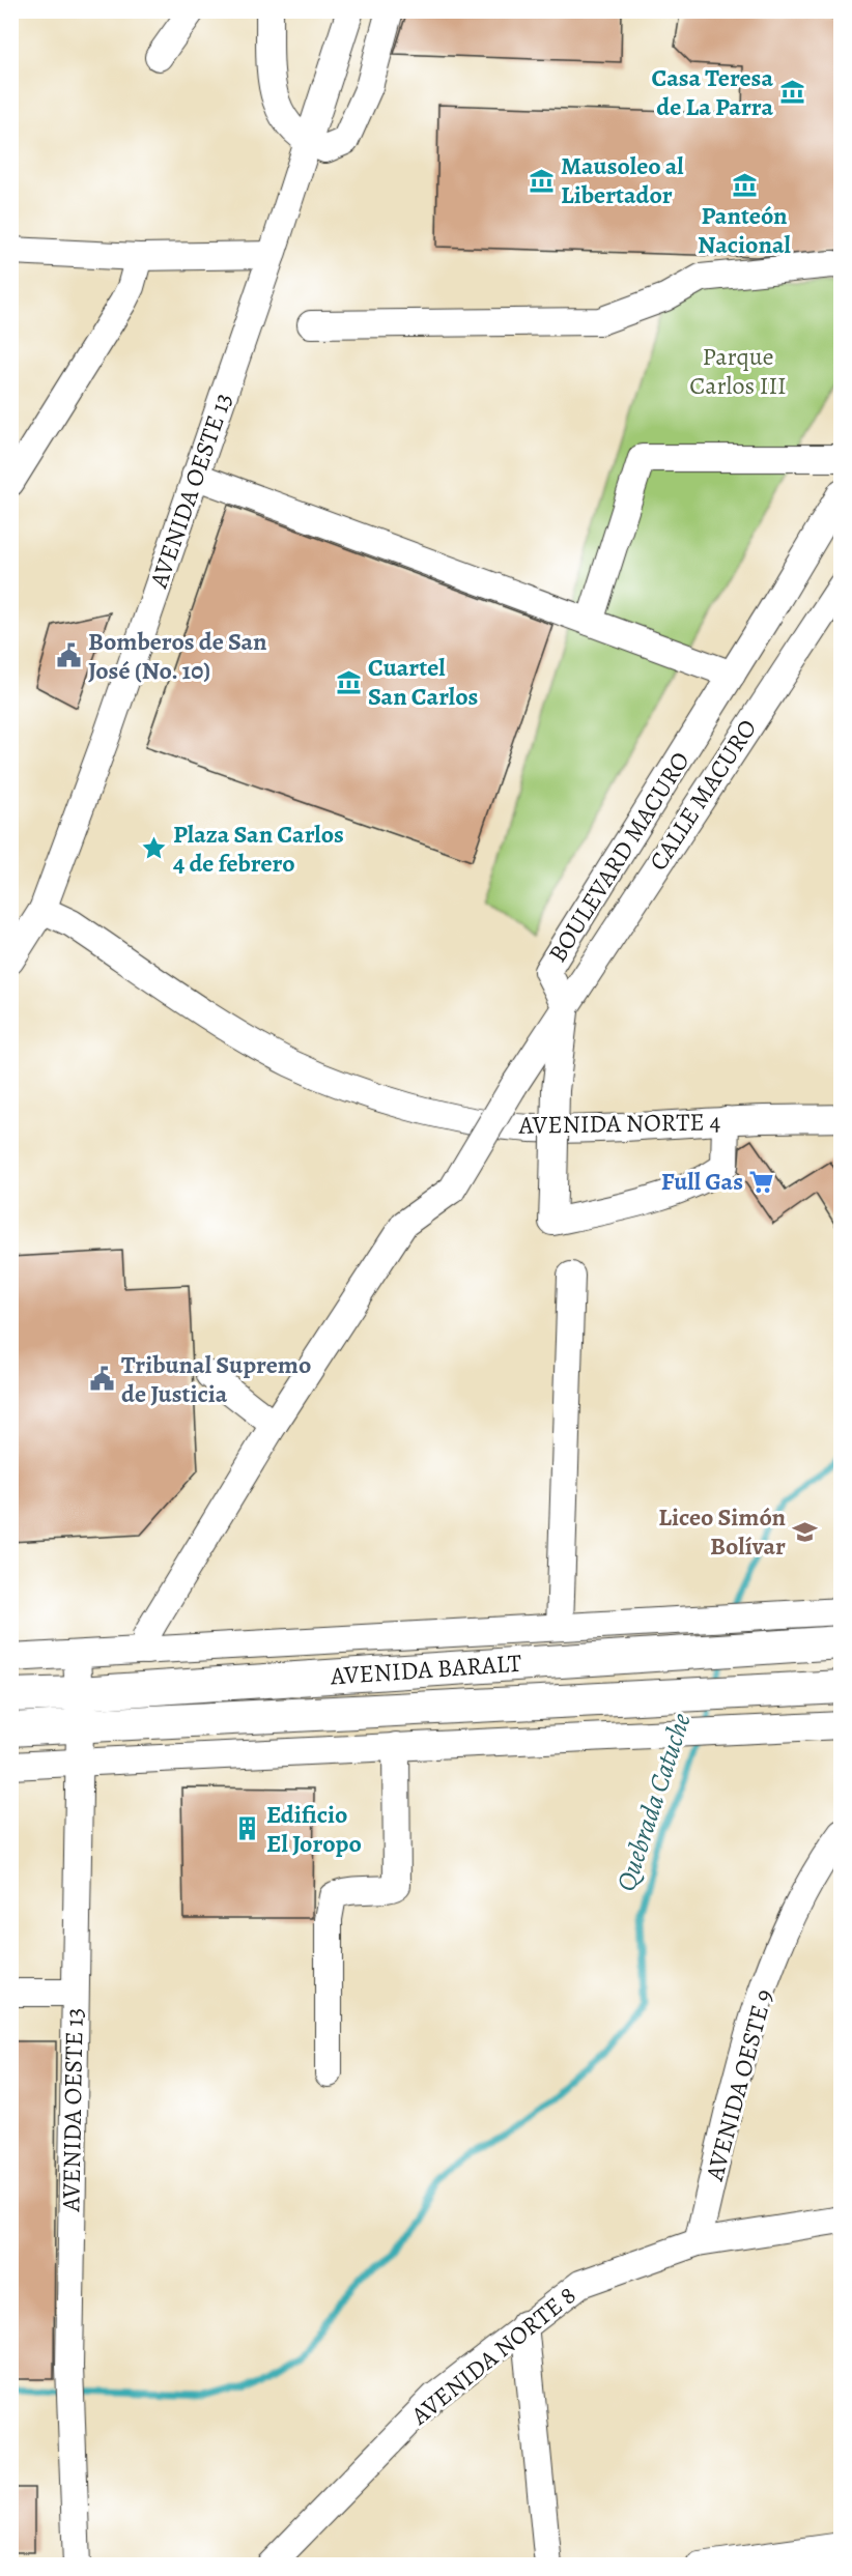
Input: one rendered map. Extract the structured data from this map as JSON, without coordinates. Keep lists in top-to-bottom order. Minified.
{"streets":{"main road":["AVENIDA BARALT"],"street":["AVENIDA OESTE 13","CALLE MACURO","BOULEVARD MACURO","AVENIDA NORTE 4","AVENIDA OESTE 9","AVENIDA NORTE 8"]},"crossings":[["AVENIDA OESTE 13","AVENIDA NORTE 4"],["AVENIDA OESTE 13","AVENIDA BARALT"],["CALLE MACURO","BOULEVARD MACURO"],["AVENIDA OESTE 9","AVENIDA NORTE 8"]],"water":["Quebrada Catuche"],"parks":["Parque Carlos III"],"places":{"museum":["Casa Teresa de La Parra","Mausoleo al Libertador","Panteón Nacional","Cuartel San Carlos"],"public building":["Bomberos de San José (No. 10)","Tribunal Supremo de Justicia"],"place":["Plaza San Carlos 4 de febrero"],"supermarket":["Full Gas"],"school or university":["Liceo Simón Bolívar"],"building":["Edificio El Joropo"]}}
